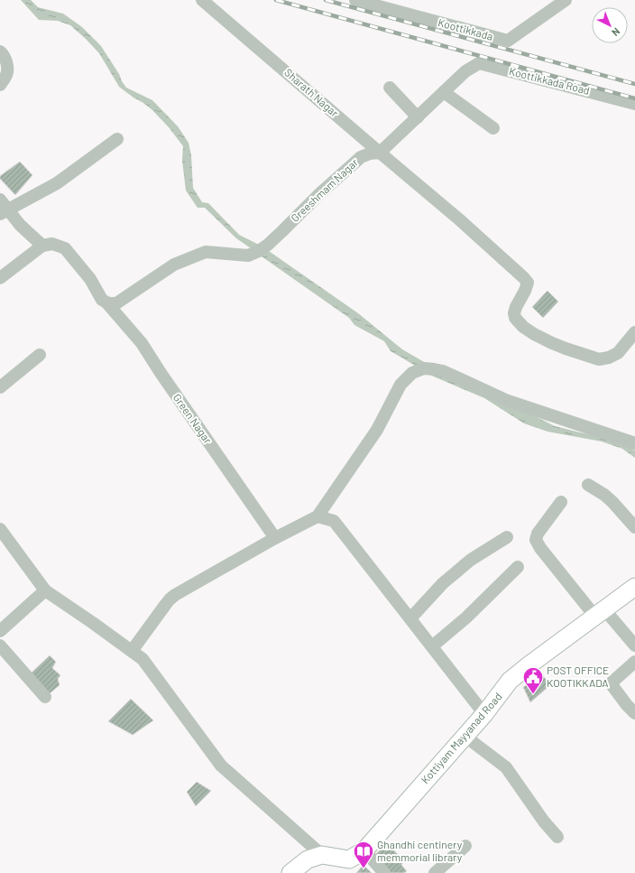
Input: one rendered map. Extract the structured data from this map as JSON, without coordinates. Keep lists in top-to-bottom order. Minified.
{"streets":{"main road":["Kottiyam Mayyanad Road"],"street":["Koottikkada","Koottikkada Road","Sharath Nagar","Greeshmam Nagar","Green Nagar"]},"crossings":[["Sharath Nagar","Greeshmam Nagar"],["Greeshmam Nagar","Green Nagar"]],"places":{"public building":["POST OFFICE KOOTIKKADA"],"library":["Ghandhi centinery memmorial library"]},"north":"bottom right"}
